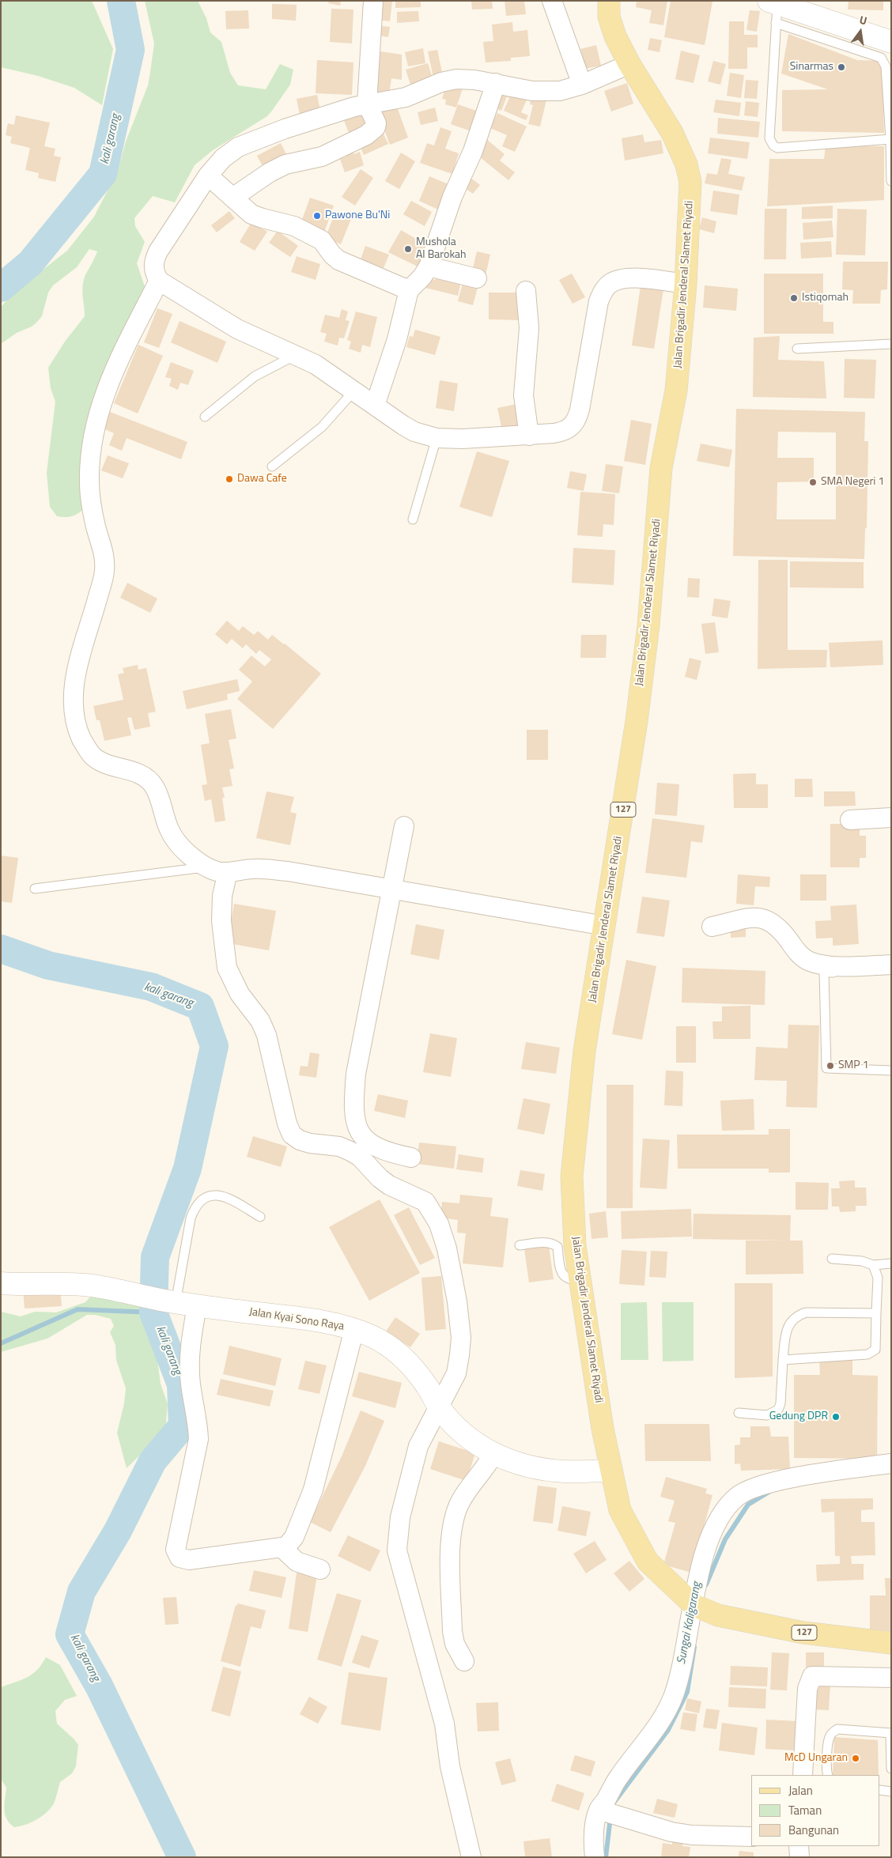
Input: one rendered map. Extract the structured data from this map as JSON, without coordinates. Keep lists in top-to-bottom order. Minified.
{"streets":{"main road":["Jalan Brigadir Jenderal Slamet Riyadi","127"],"street":["Jalan Kyai Sono Raya"]},"crossings":[["Jalan Brigadir Jenderal Slamet Riyadi","Jalan Kyai Sono Raya"]],"water":["kali garang","Sungai Kaligarang"],"places":["Sinarmas","Pawone Bu'Ni","Mushola Al Barokah","Istiqomah","Dawa Cafe","SMA Negeri 1","SMP 1","Gedung DPR","McD Ungaran"],"legend":["Jalan","Taman","Bangunan"],"north":"top"}
